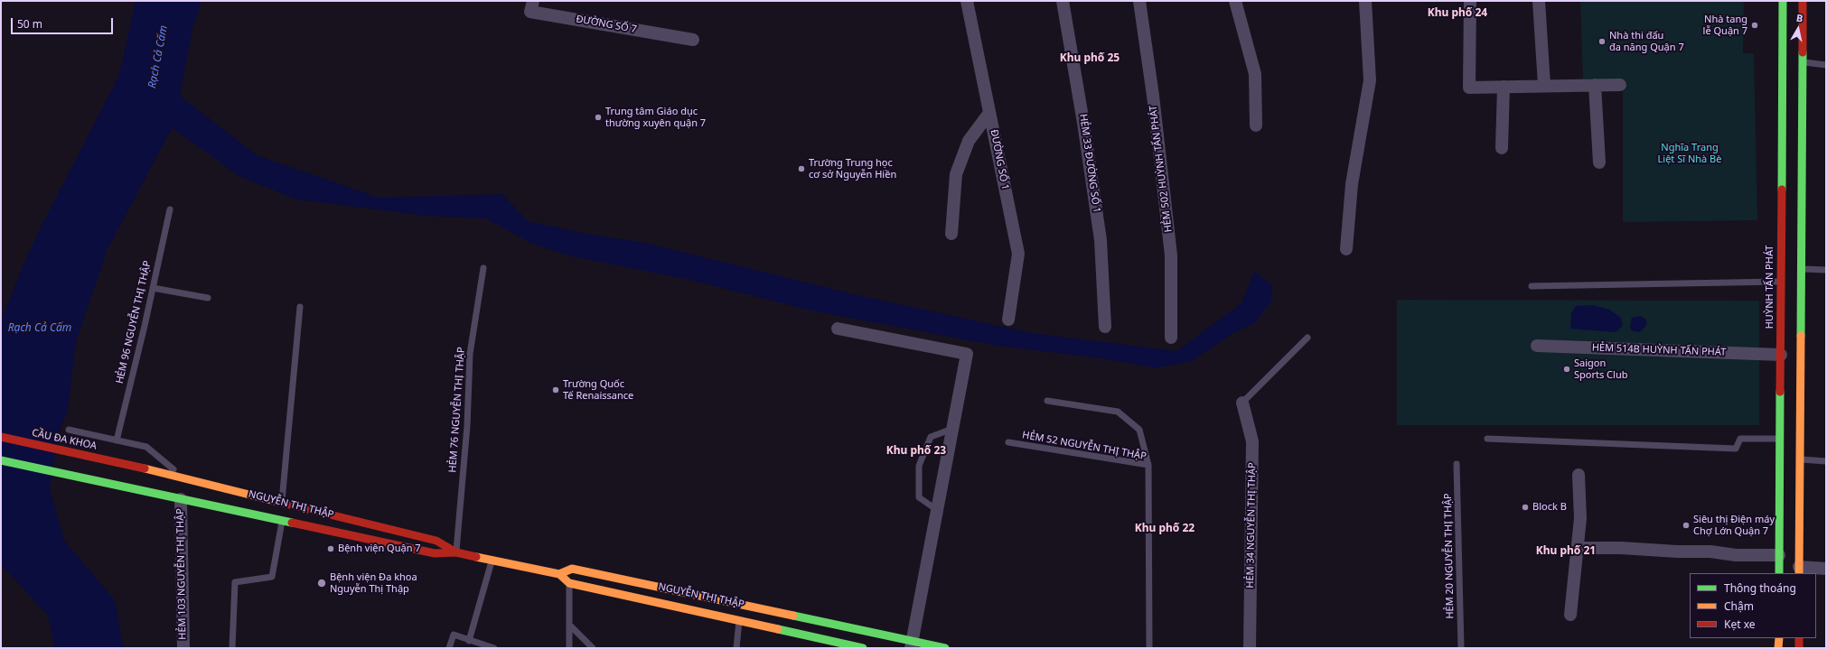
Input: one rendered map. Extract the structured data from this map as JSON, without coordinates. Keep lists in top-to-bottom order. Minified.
{"streets":{"main road":["HUỲNH TẤN PHÁT","CẦU ĐA KHOA","NGUYỄN THỊ THẬP"],"street":["ĐƯỜNG SỐ 7","ĐƯỜNG SỐ 1","HẺM 33 ĐƯỜNG SỐ 1","HẺM 502 HUỲNH TẤN PHÁT","HẺM 514B HUỲNH TẤN PHÁT","HẺM 34 NGUYỄN THỊ THẬP","HẺM 103 NGUYỄN THỊ THẬP"],"lane":["HẺM 96 NGUYỄN THỊ THẬP","HẺM 76 NGUYỄN THỊ THẬP","HẺM 52 NGUYỄN THỊ THẬP","HẺM 20 NGUYỄN THỊ THẬP"]},"crossings":[["HUỲNH TẤN PHÁT","HẺM 514B HUỲNH TẤN PHÁT"],["HẺM 76 NGUYỄN THỊ THẬP","NGUYỄN THỊ THẬP"],["CẦU ĐA KHOA","NGUYỄN THỊ THẬP"],["NGUYỄN THỊ THẬP","HẺM 103 NGUYỄN THỊ THẬP"]],"districts":["Khu phố 24","Khu phố 25","Khu phố 23","Khu phố 22","Khu phố 21"],"water":["Rạch Cả Cấm"],"parks":["Nghĩa Trang Liệt Sĩ Nhà Bè"],"places":["Nhà tang lễ Quận 7","Nhà thi đấu đa năng Quận 7","Trung tâm Giáo dục thường xuyên quận 7","Trường Trung học cơ sở Nguyễn Hiền","Saigon Sports Club","Trường Quốc Tế Renaissance","Block B","Siêu thị Điện máy Chợ Lớn Quận 7","Bệnh viện Quận 7","Bệnh viện Đa khoa Nguyễn Thị Thập"],"legend":["Thông thoáng","Chậm","Kẹt xe"],"scale_bar":"50 m","north":"top"}
